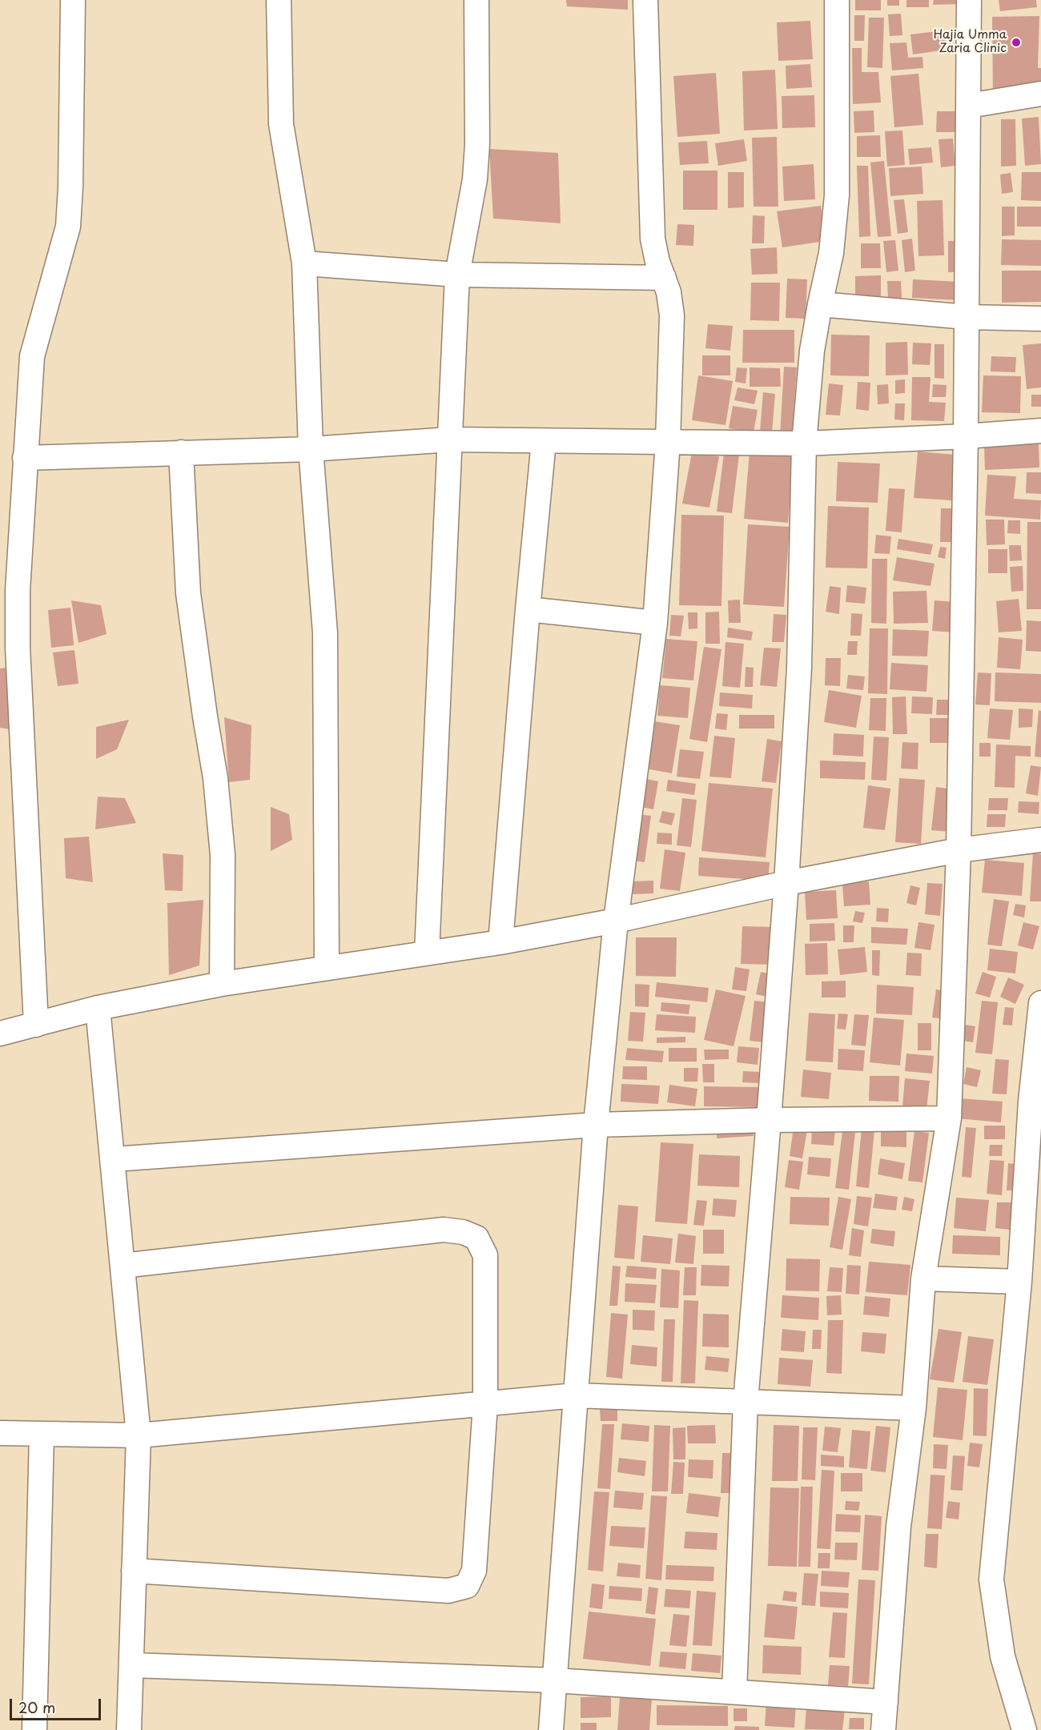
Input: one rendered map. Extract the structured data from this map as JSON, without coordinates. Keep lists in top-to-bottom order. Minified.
{"places":["Hajia Umma Zaria Clinic"],"scale_bar":"20 m"}
